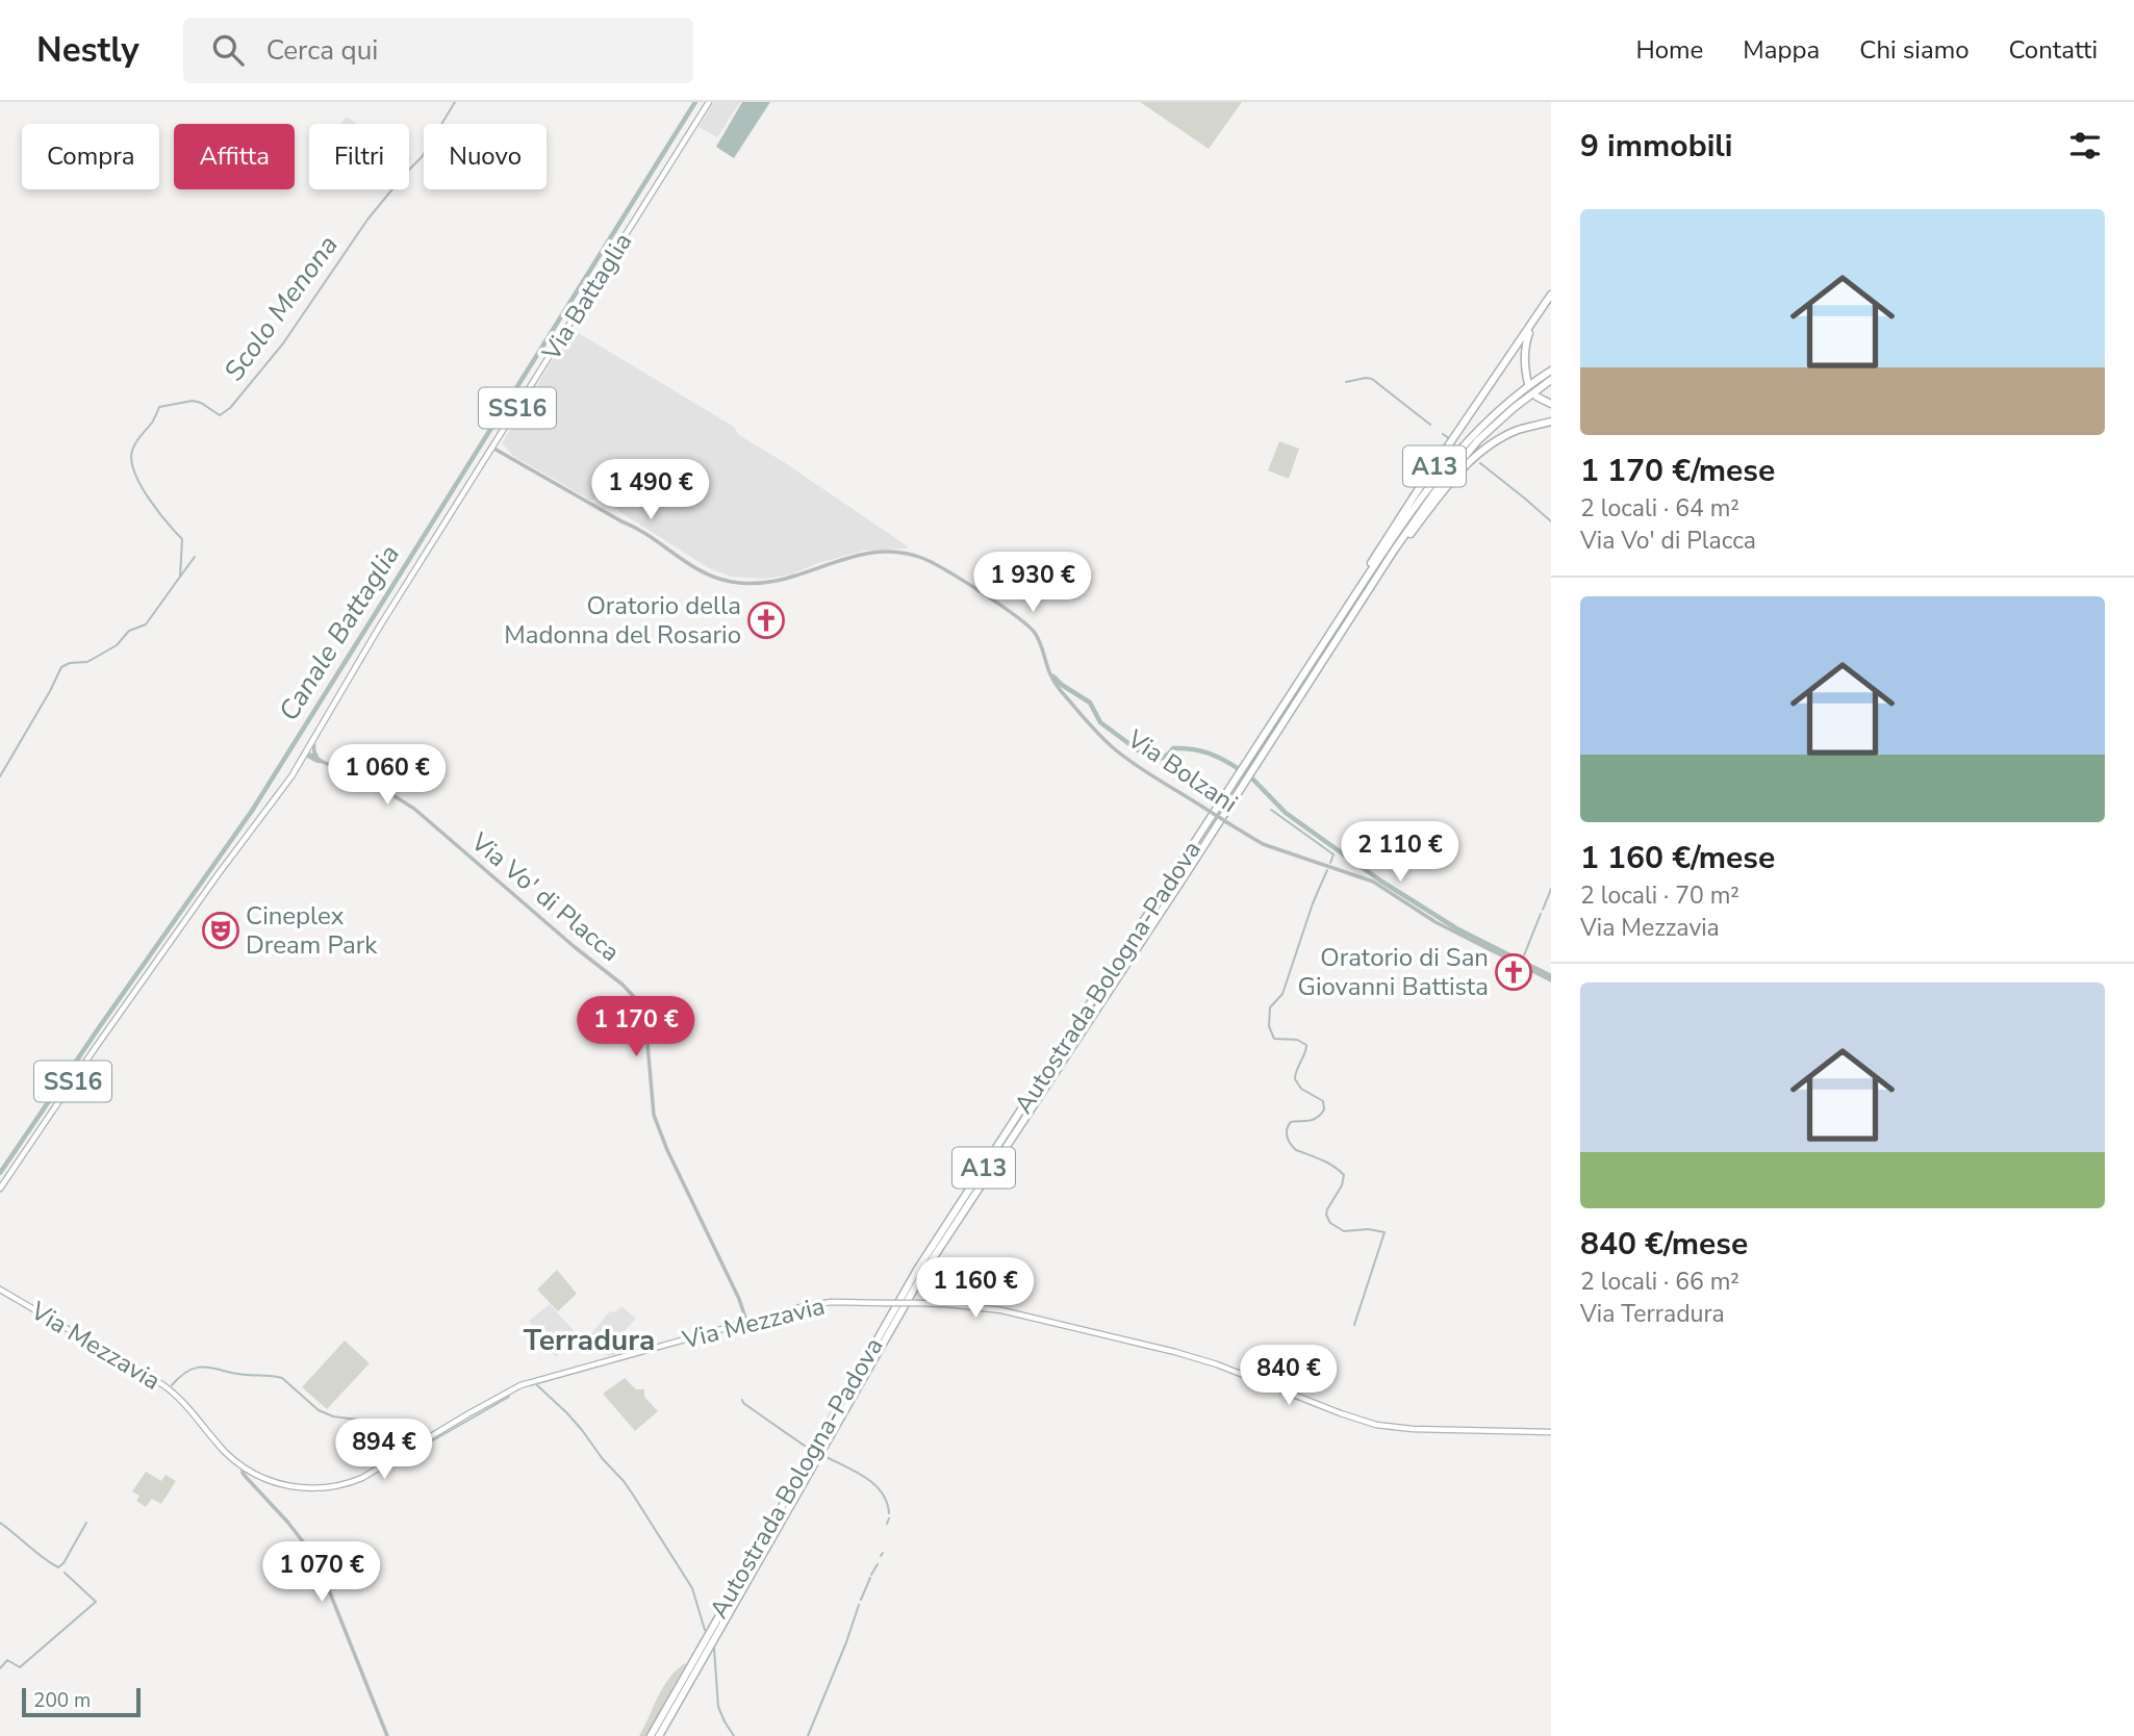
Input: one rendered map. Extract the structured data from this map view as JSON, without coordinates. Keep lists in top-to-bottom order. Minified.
{"streets":{"highway":["A13","Autostrada Bologna-Padova"],"main road":["Via Battaglia","SS16","Via Mezzavia"],"street":["Via Bolzani","Via Vo' di Placca"]},"crossings":[["Via Battaglia","SS16"],["Via Battaglia","Via Bolzani"],["SS16","Via Vo' di Placca"],["A13","Autostrada Bologna-Padova"],["Via Vo' di Placca","Via Mezzavia"]],"districts":["Terradura"],"water":["Scolo Menona","Canale Battaglia"],"places":{"church":["Oratorio della Madonna del Rosario","Oratorio di San Giovanni Battista"],"theatre":["Cineplex Dream Park"]},"scale_bar":"200 m","page":{"header":"Nestly","search":"Cerca qui","nav":["Home","Mappa","Chi siamo","Contatti"],"heading":"9 immobili","chip":["Compra","Affitta","Filtri","Nuovo"],"list":[{"name":"1 170 €/mese","note":"2 locali · 64 m² · Via Vo' di Placca"},{"name":"1 160 €/mese","note":"2 locali · 70 m² · Via Mezzavia"},{"name":"840 €/mese","note":"2 locali · 66 m² · Via Terradura"}],"price":["1 490 €","1 930 €","1 060 €","2 110 €","1 170 €","1 160 €","840 €","894 €","1 070 €"],"scale":"200 m"}}
